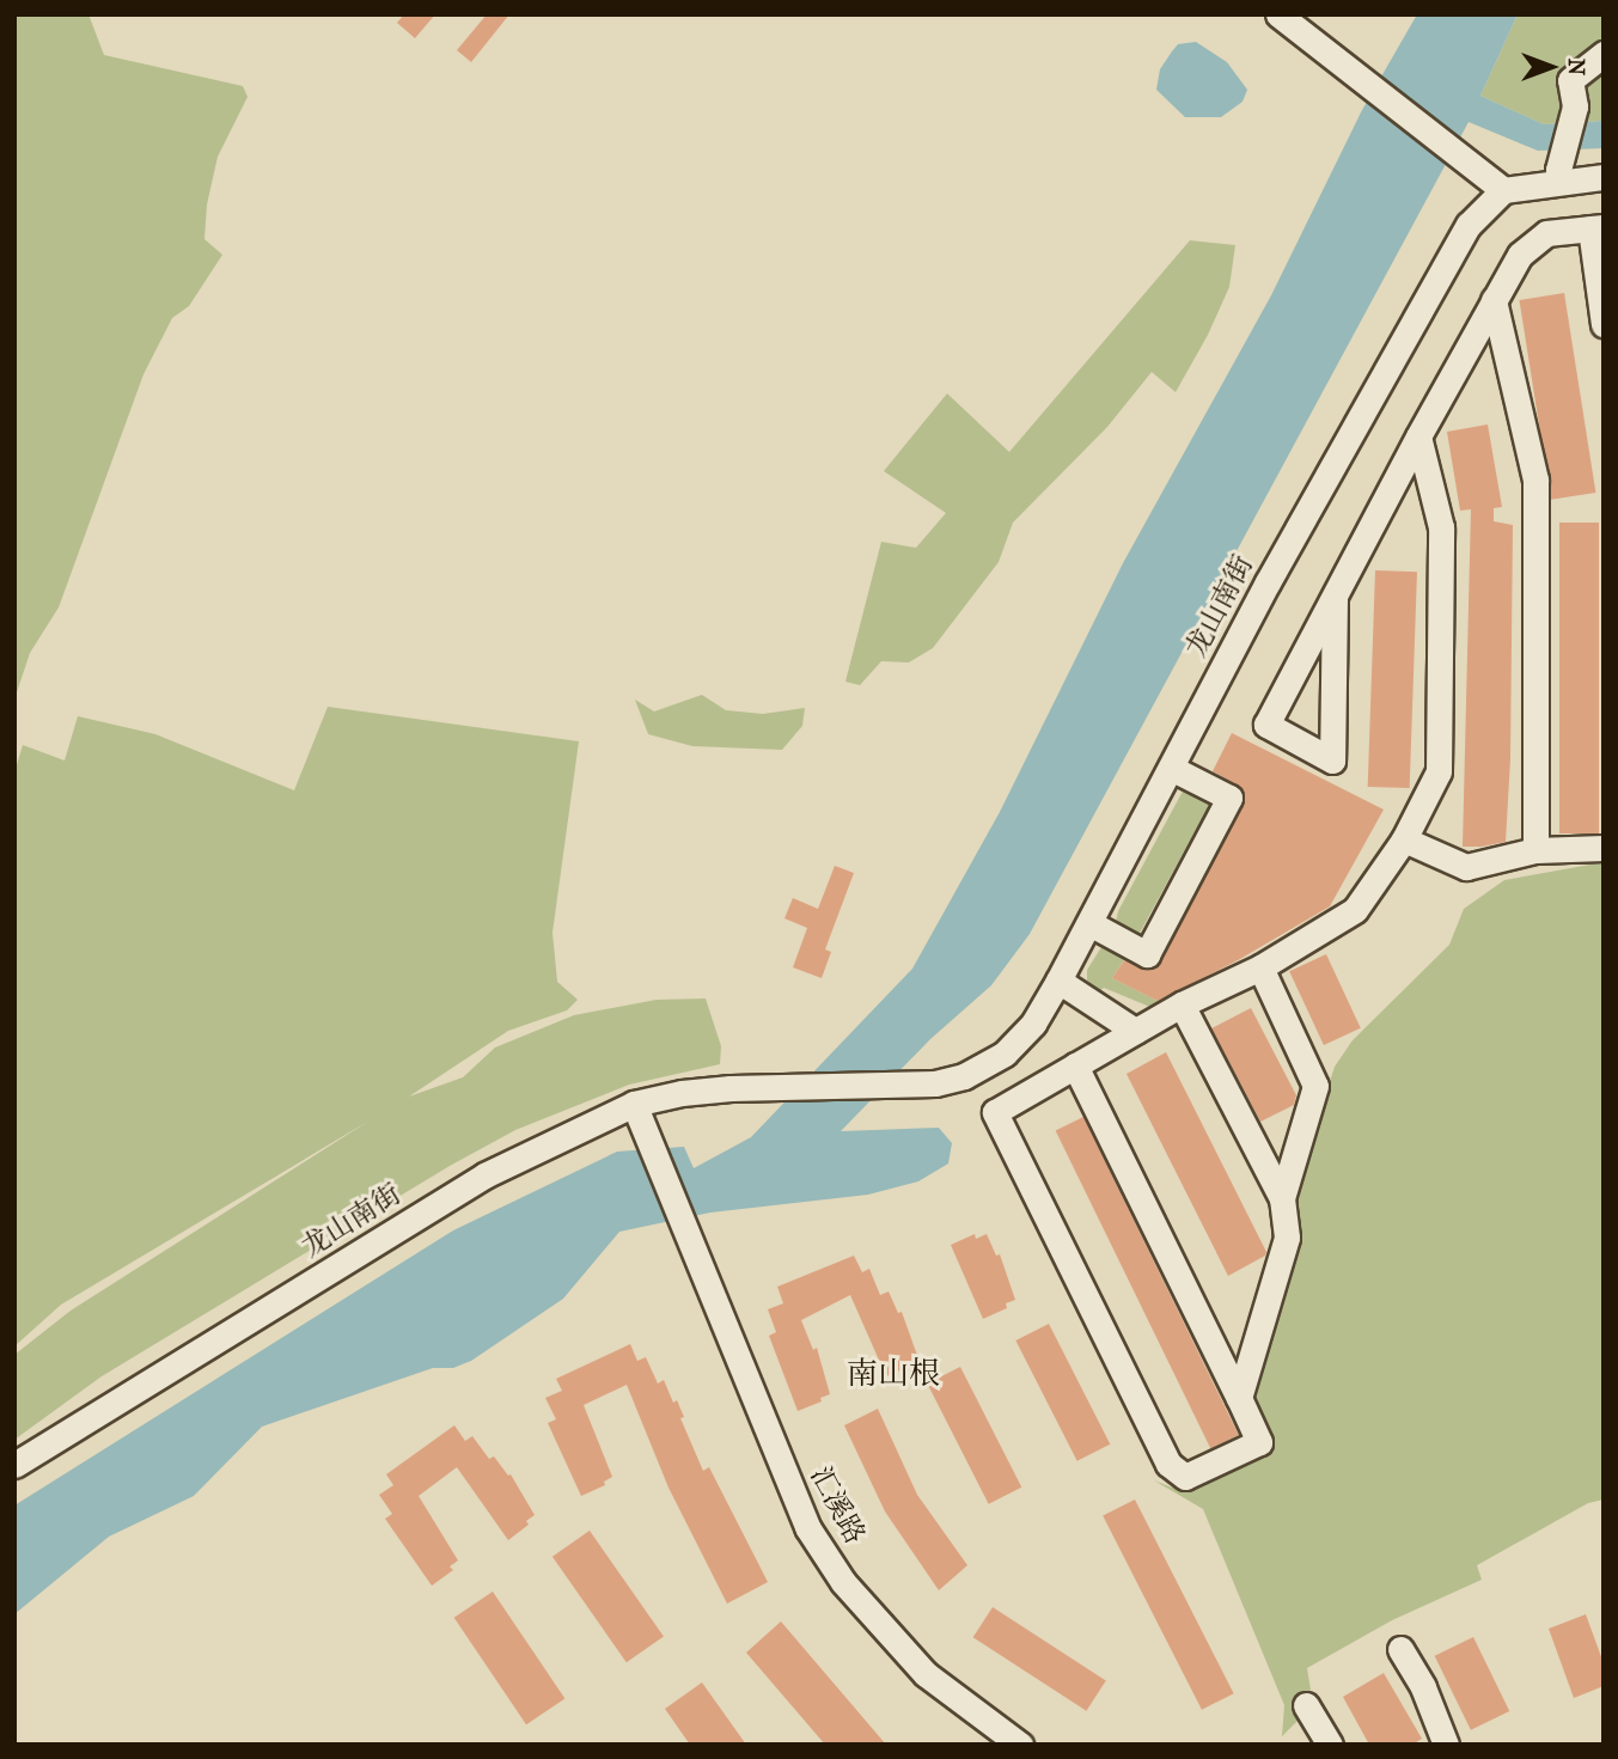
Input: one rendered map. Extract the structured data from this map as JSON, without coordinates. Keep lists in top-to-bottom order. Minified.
{"streets":{"street":["龙山南街","汇溪路"]},"crossings":[["龙山南街","汇溪路"]],"districts":["南山根"],"north":"right"}
